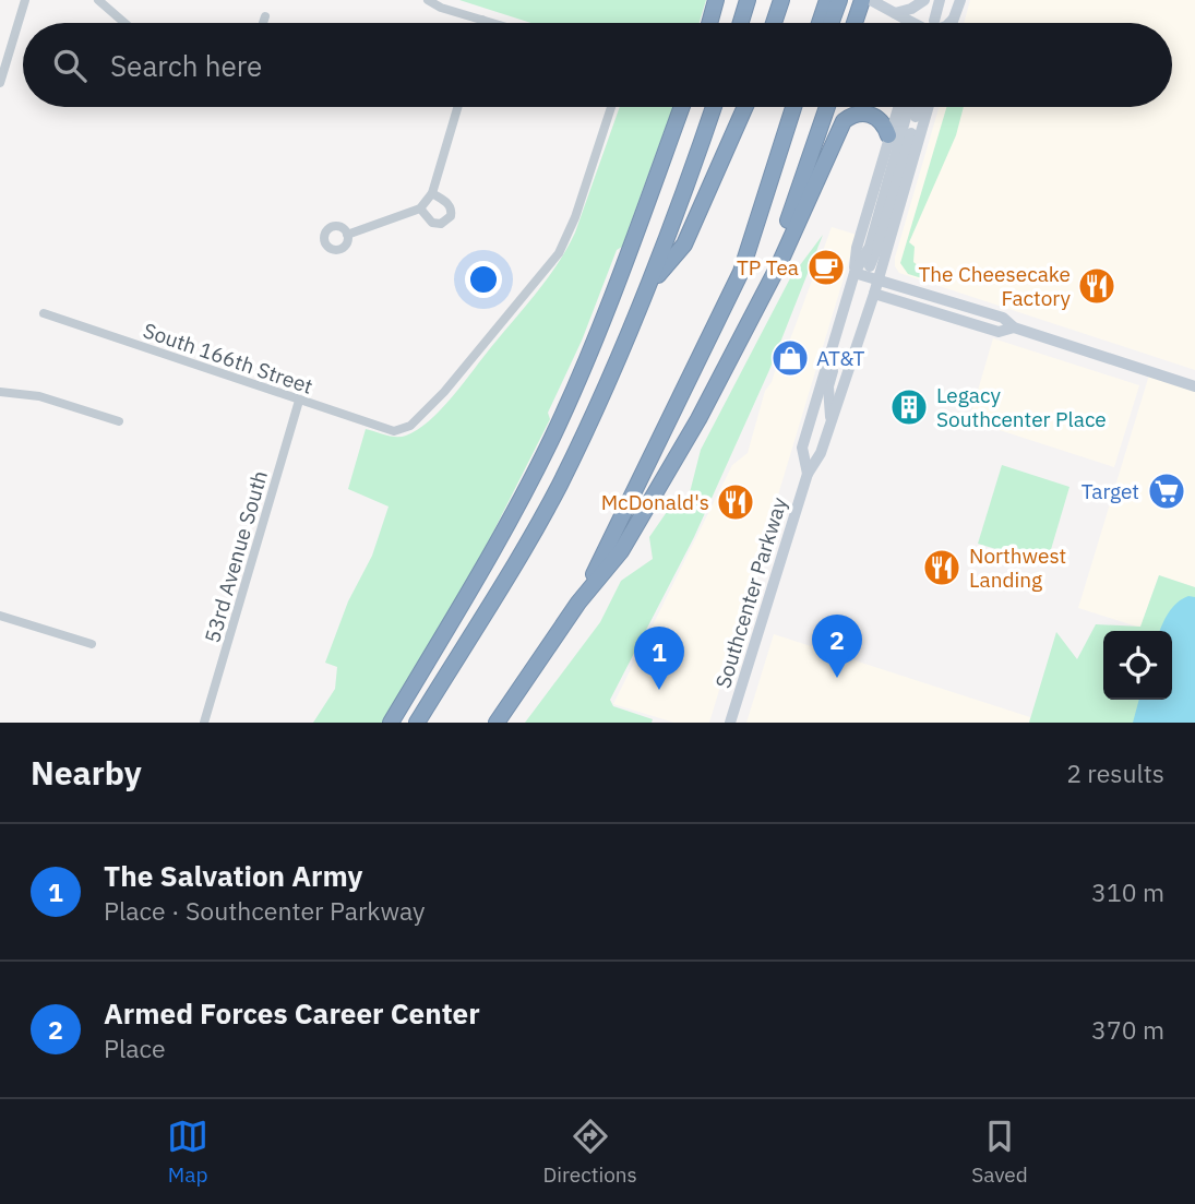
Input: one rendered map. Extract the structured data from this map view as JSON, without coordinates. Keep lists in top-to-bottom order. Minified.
{"streets":{"main road":["Southcenter Parkway"],"street":["South 166th Street","53rd Avenue South"]},"crossings":[["South 166th Street","53rd Avenue South"]],"places":{"cafe":["TP Tea"],"restaurant":["The Cheesecake Factory","McDonald's","Northwest Landing"],"shop":["AT&T"],"building":["Legacy Southcenter Place"],"supermarket":["Target"]},"page":{"search":"Search here","pins":["2","1"],"heading":["Nearby","2 results"],"list":[{"mark":"1","name":"The Salvation Army","note":"Place · Southcenter Parkway","value":"310 m"},{"mark":"2","name":"Armed Forces Career Center","note":"Place","value":"370 m"}],"nav":["Map","Directions","Saved"]}}
